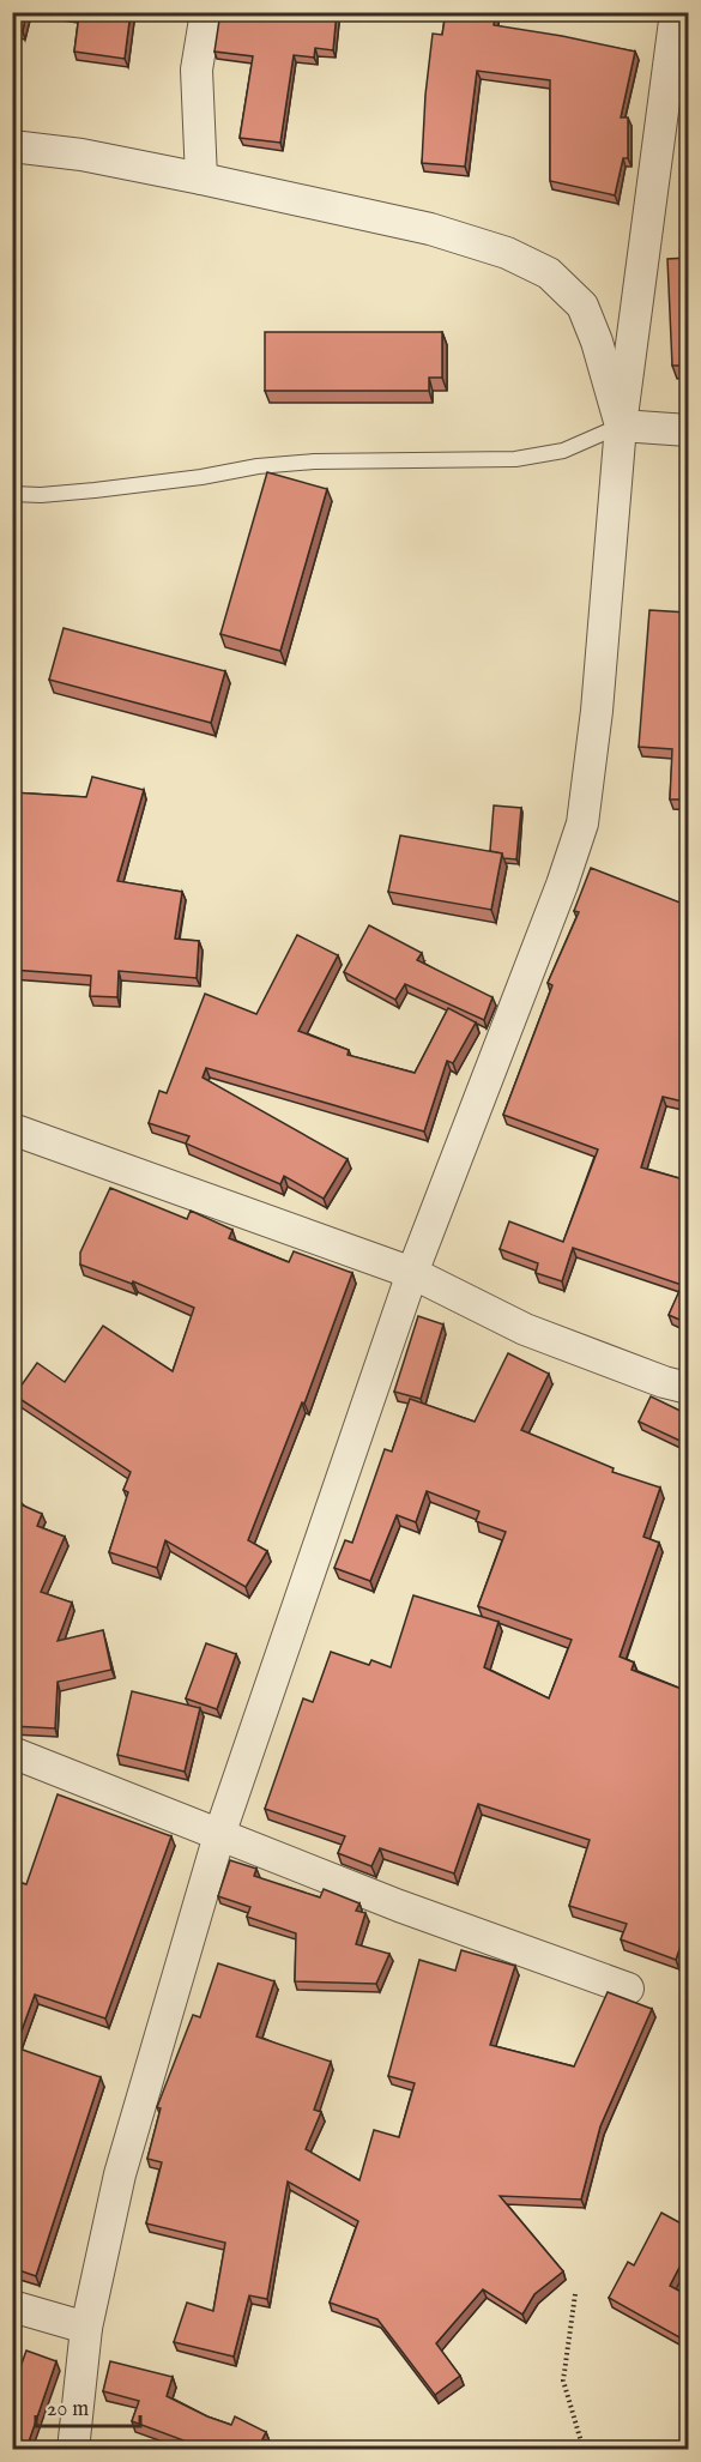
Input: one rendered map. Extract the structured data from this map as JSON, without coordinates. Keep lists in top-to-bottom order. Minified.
{"scale_bar":"20 m"}
